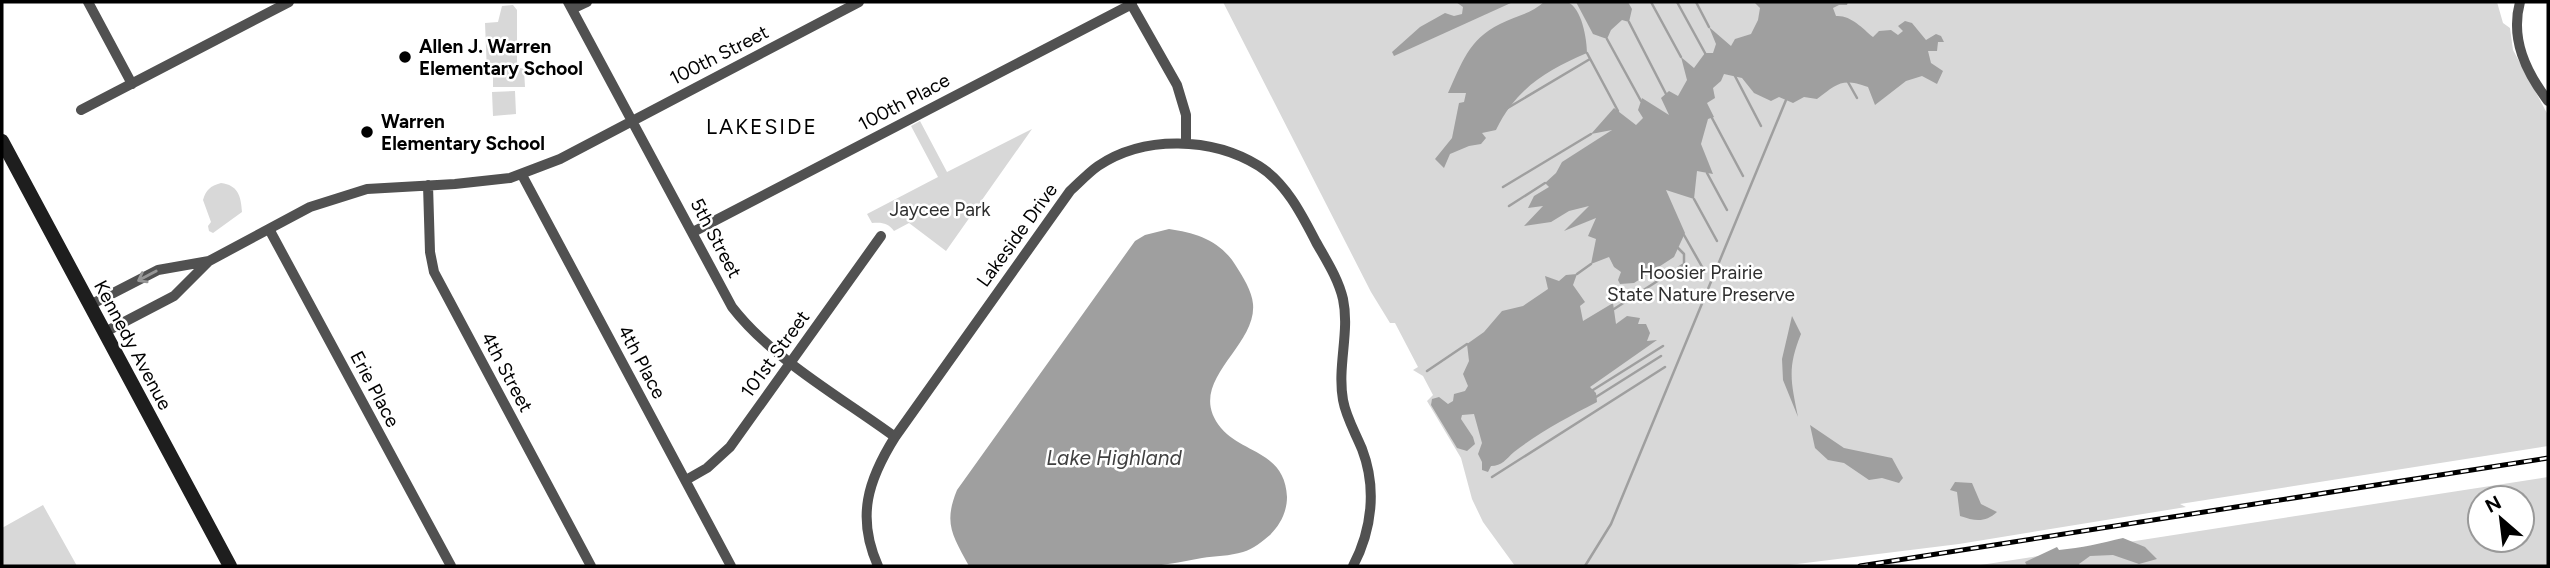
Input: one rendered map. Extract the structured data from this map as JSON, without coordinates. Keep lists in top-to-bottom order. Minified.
{"streets":{"street":["100th Street","100th Place","Lakeside Drive","5th Street","Kennedy Avenue","101st Street","4th Place","4th Street","Erie Place"]},"crossings":[["100th Street","5th Street"],["100th Street","4th Place"],["100th Street","4th Street"],["100th Street","Erie Place"],["100th Place","5th Street"],["Lakeside Drive","5th Street"],["5th Street","101st Street"],["101st Street","4th Place"]],"districts":["LAKESIDE"],"water":["Lake Highland"],"parks":["Jaycee Park","Hoosier Prairie State Nature Preserve"],"places":["Allen J. Warren Elementary School","Warren Elementary School"],"north":"top left"}
